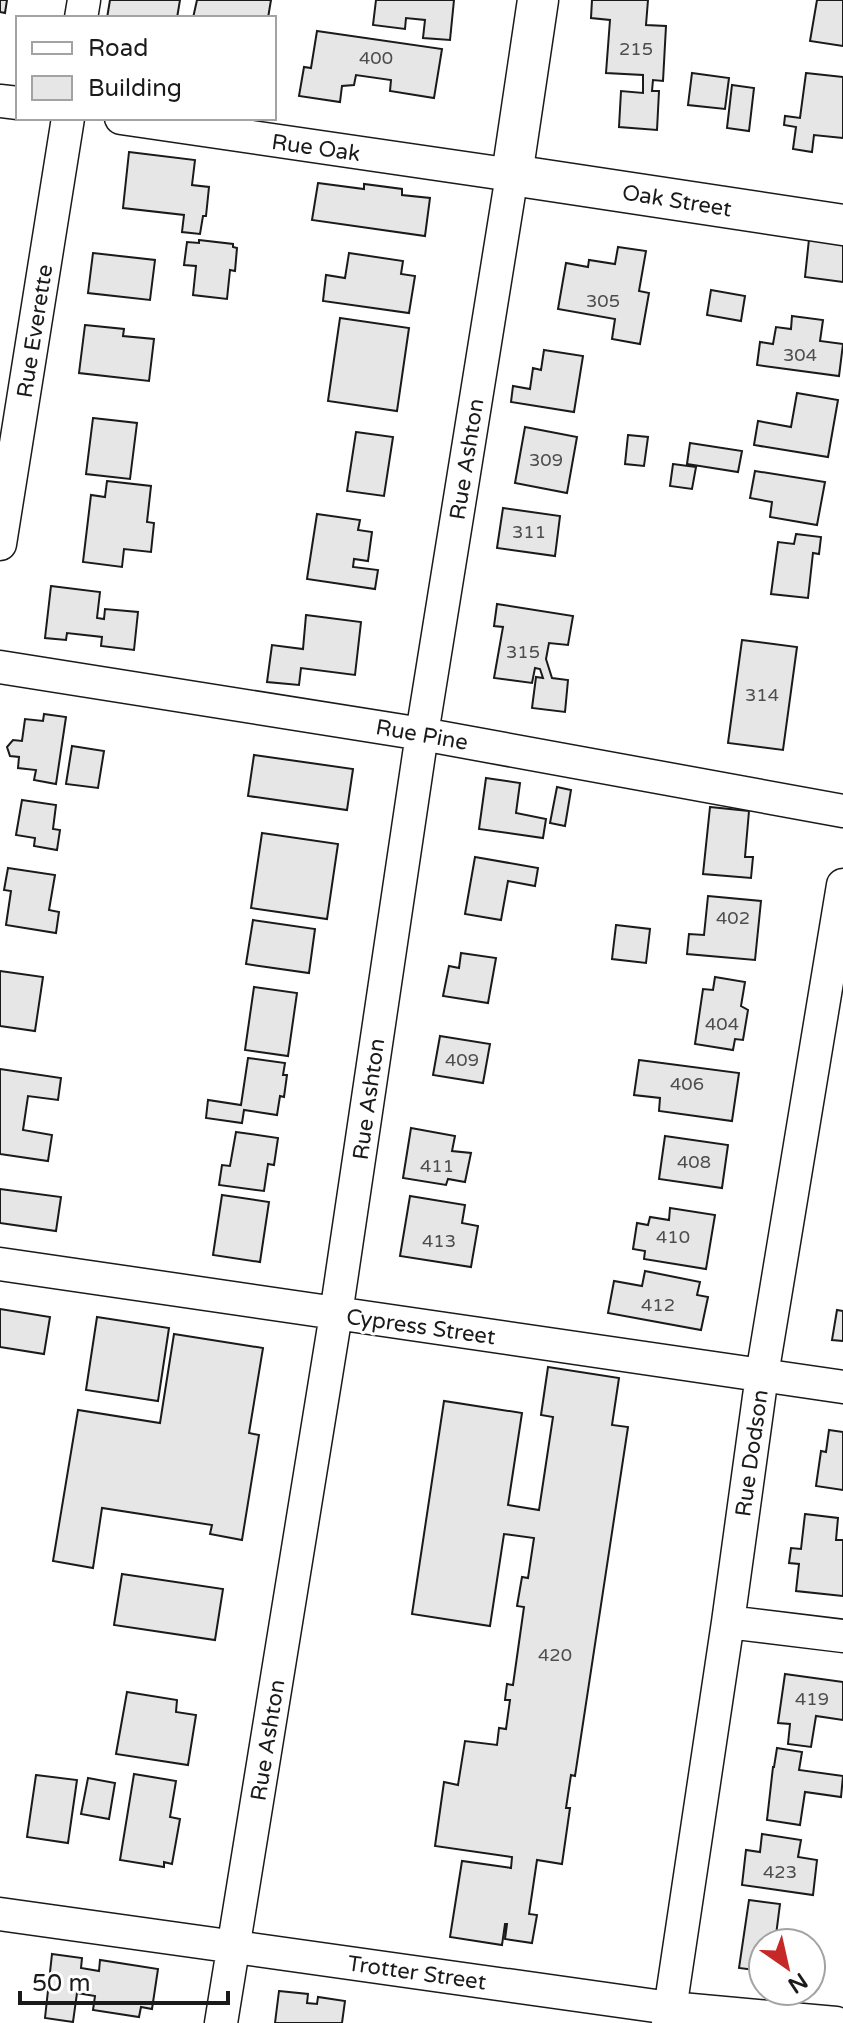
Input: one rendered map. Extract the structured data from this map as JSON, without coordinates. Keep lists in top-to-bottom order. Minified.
{"streets":{"main road":["Oak Street"],"street":["Rue Oak","Rue Everette","Rue Ashton","Rue Pine","Cypress Street","Rue Dodson","Trotter Street"]},"crossings":[["Rue Oak","Oak Street"],["Rue Oak","Rue Ashton"],["Oak Street","Rue Ashton"],["Rue Ashton","Rue Pine"],["Rue Ashton","Cypress Street"],["Rue Ashton","Trotter Street"],["Cypress Street","Rue Dodson"],["Rue Dodson","Trotter Street"]],"house_numbers":["215","400","305","304","309","311","315","314","402","404","409","406","408","411","410","413","412","420","419","423"],"legend":["Road","Building"],"scale_bar":"50 m","north":"bottom right"}
